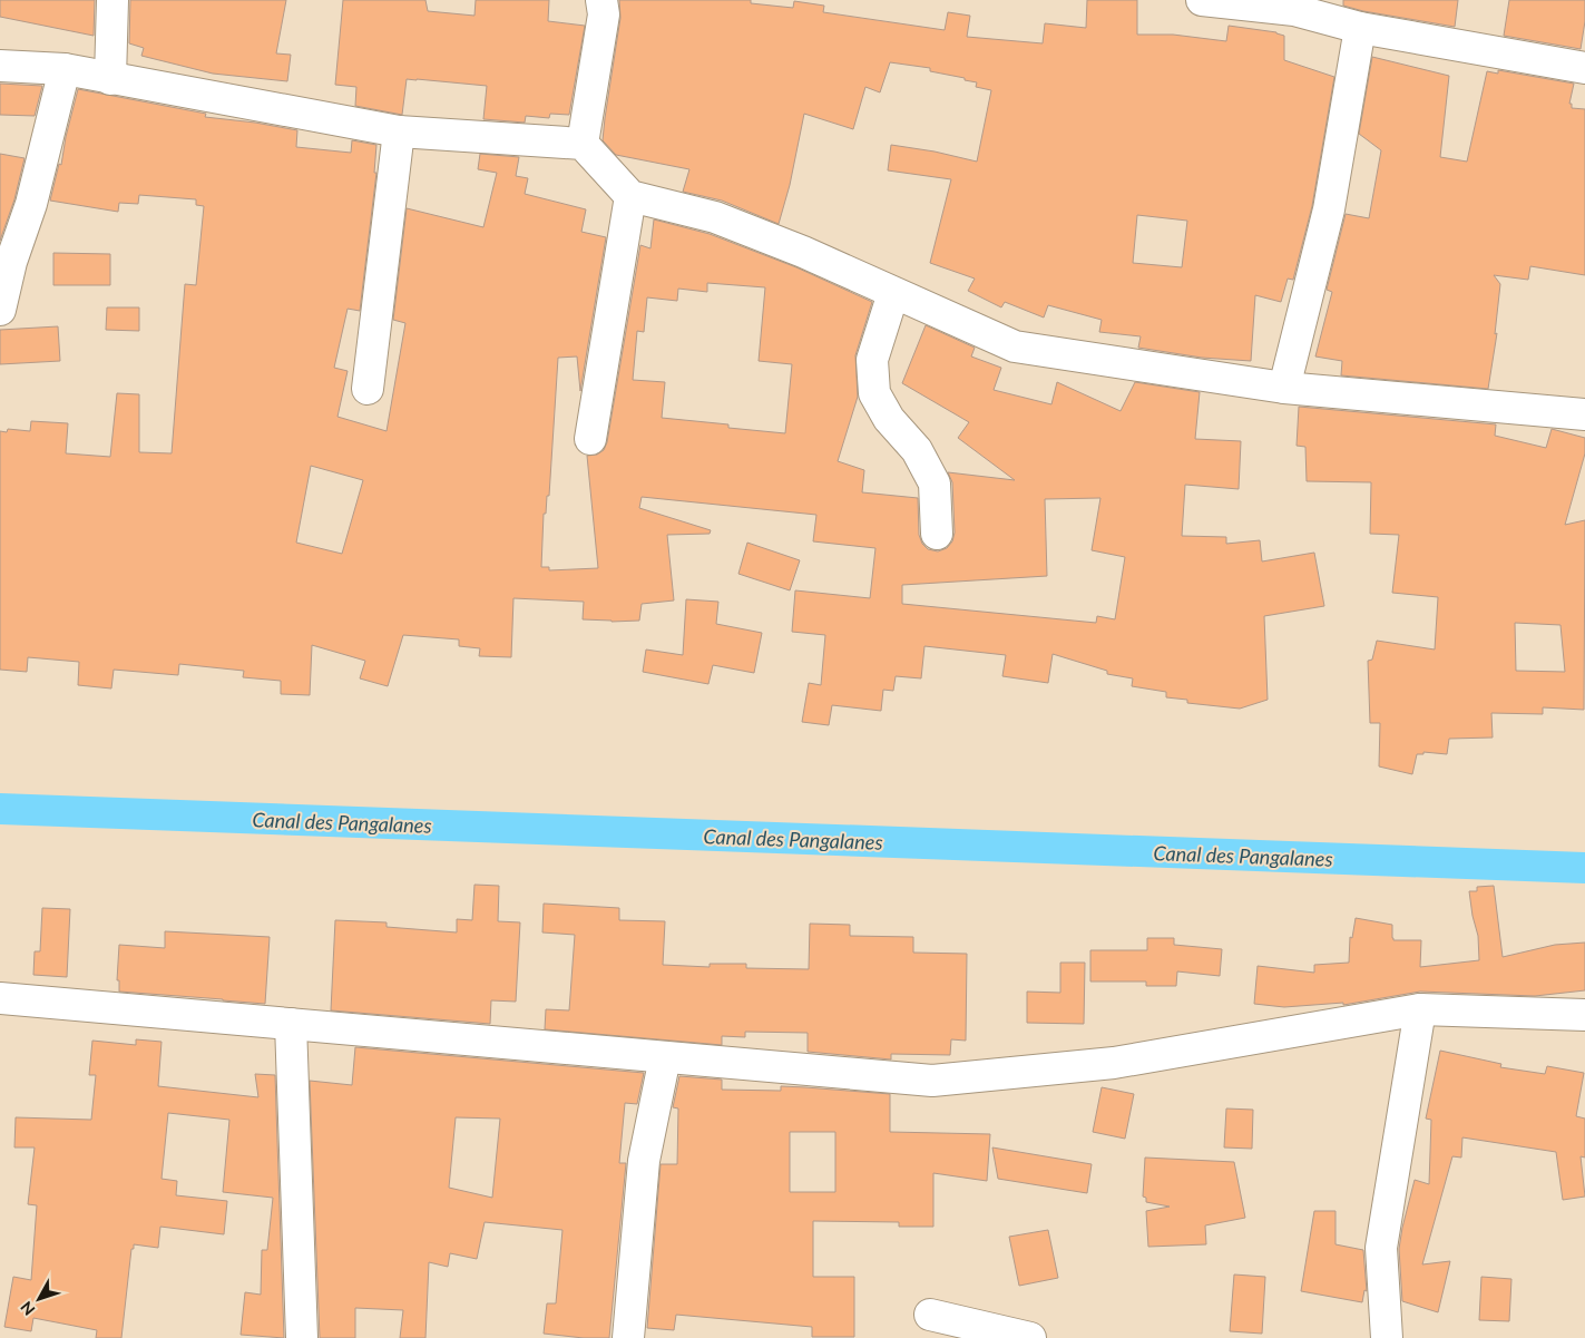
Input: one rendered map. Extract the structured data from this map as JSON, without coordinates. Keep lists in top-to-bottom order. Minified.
{"water":["Canal des Pangalanes"],"north":"bottom left"}
